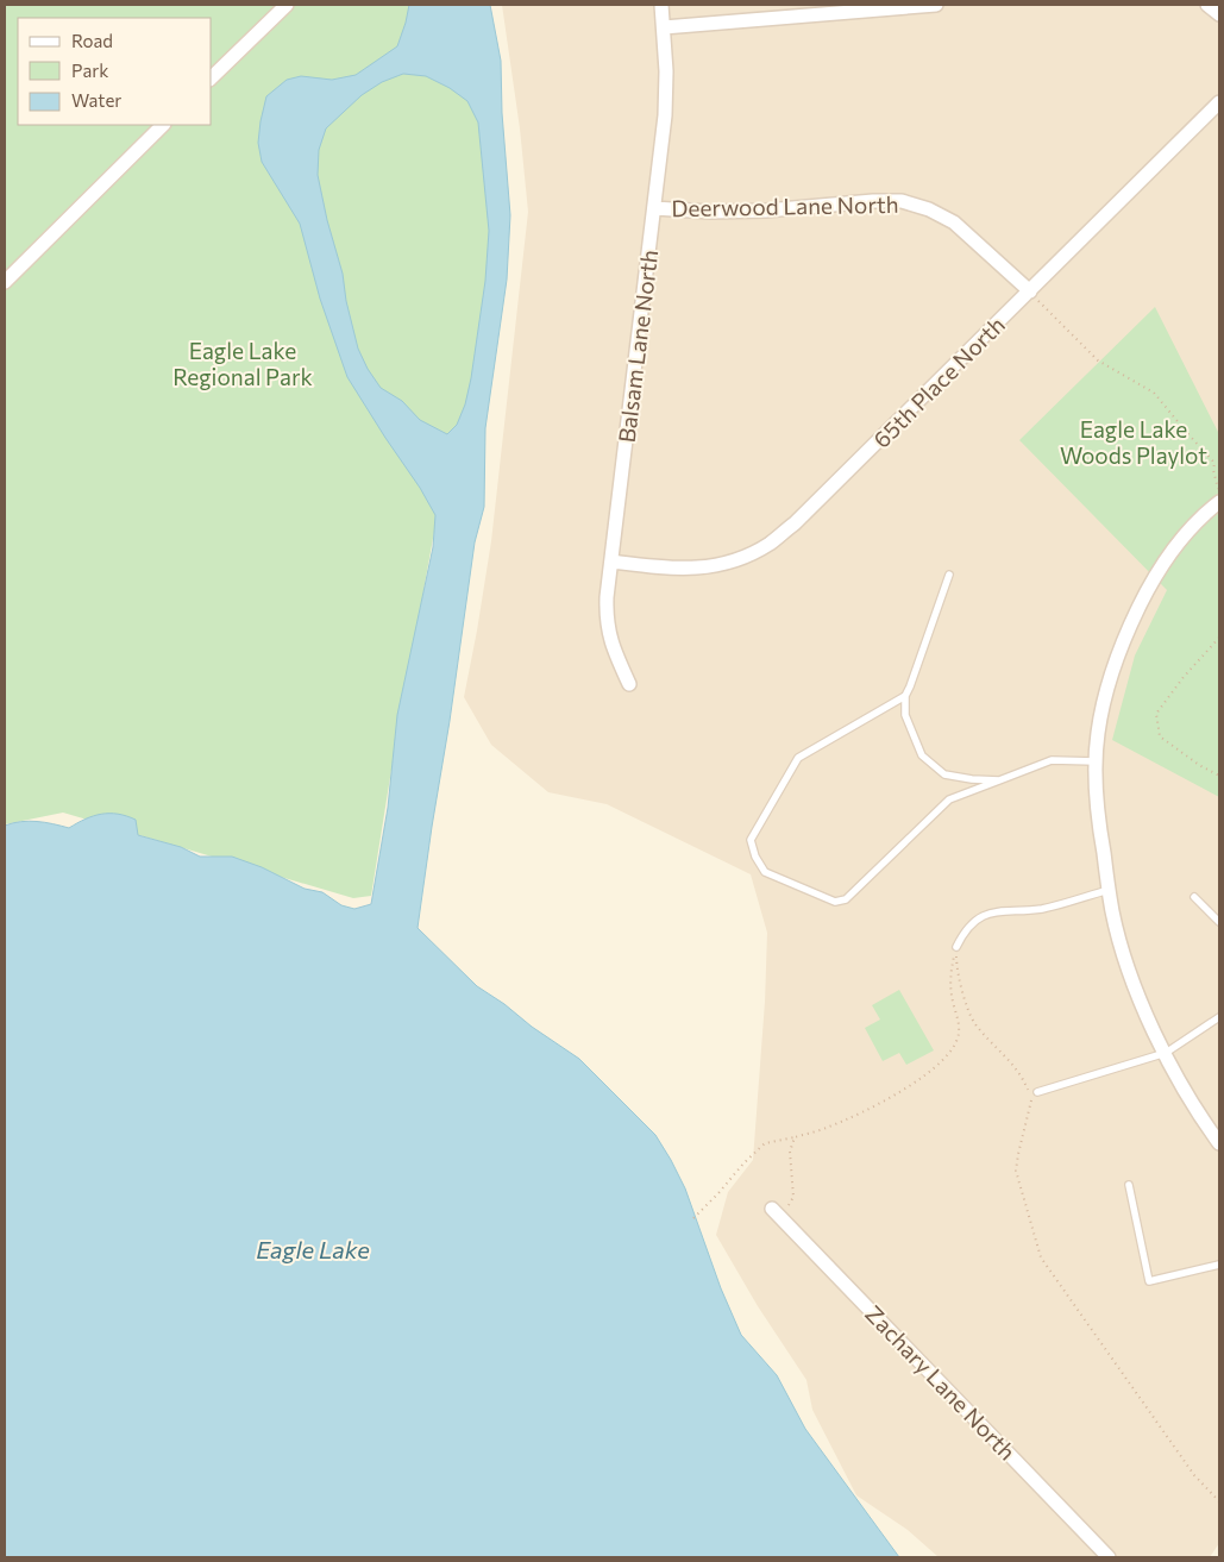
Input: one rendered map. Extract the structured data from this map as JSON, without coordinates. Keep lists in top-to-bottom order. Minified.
{"streets":{"street":["Deerwood Lane North","Balsam Lane North","65th Place North","Zachary Lane North"]},"crossings":[["Deerwood Lane North","Balsam Lane North"],["Deerwood Lane North","65th Place North"],["Balsam Lane North","65th Place North"]],"water":["Eagle Lake"],"parks":["Eagle Lake Regional Park","Eagle Lake Woods Playlot"],"legend":["Road","Park","Water"]}
